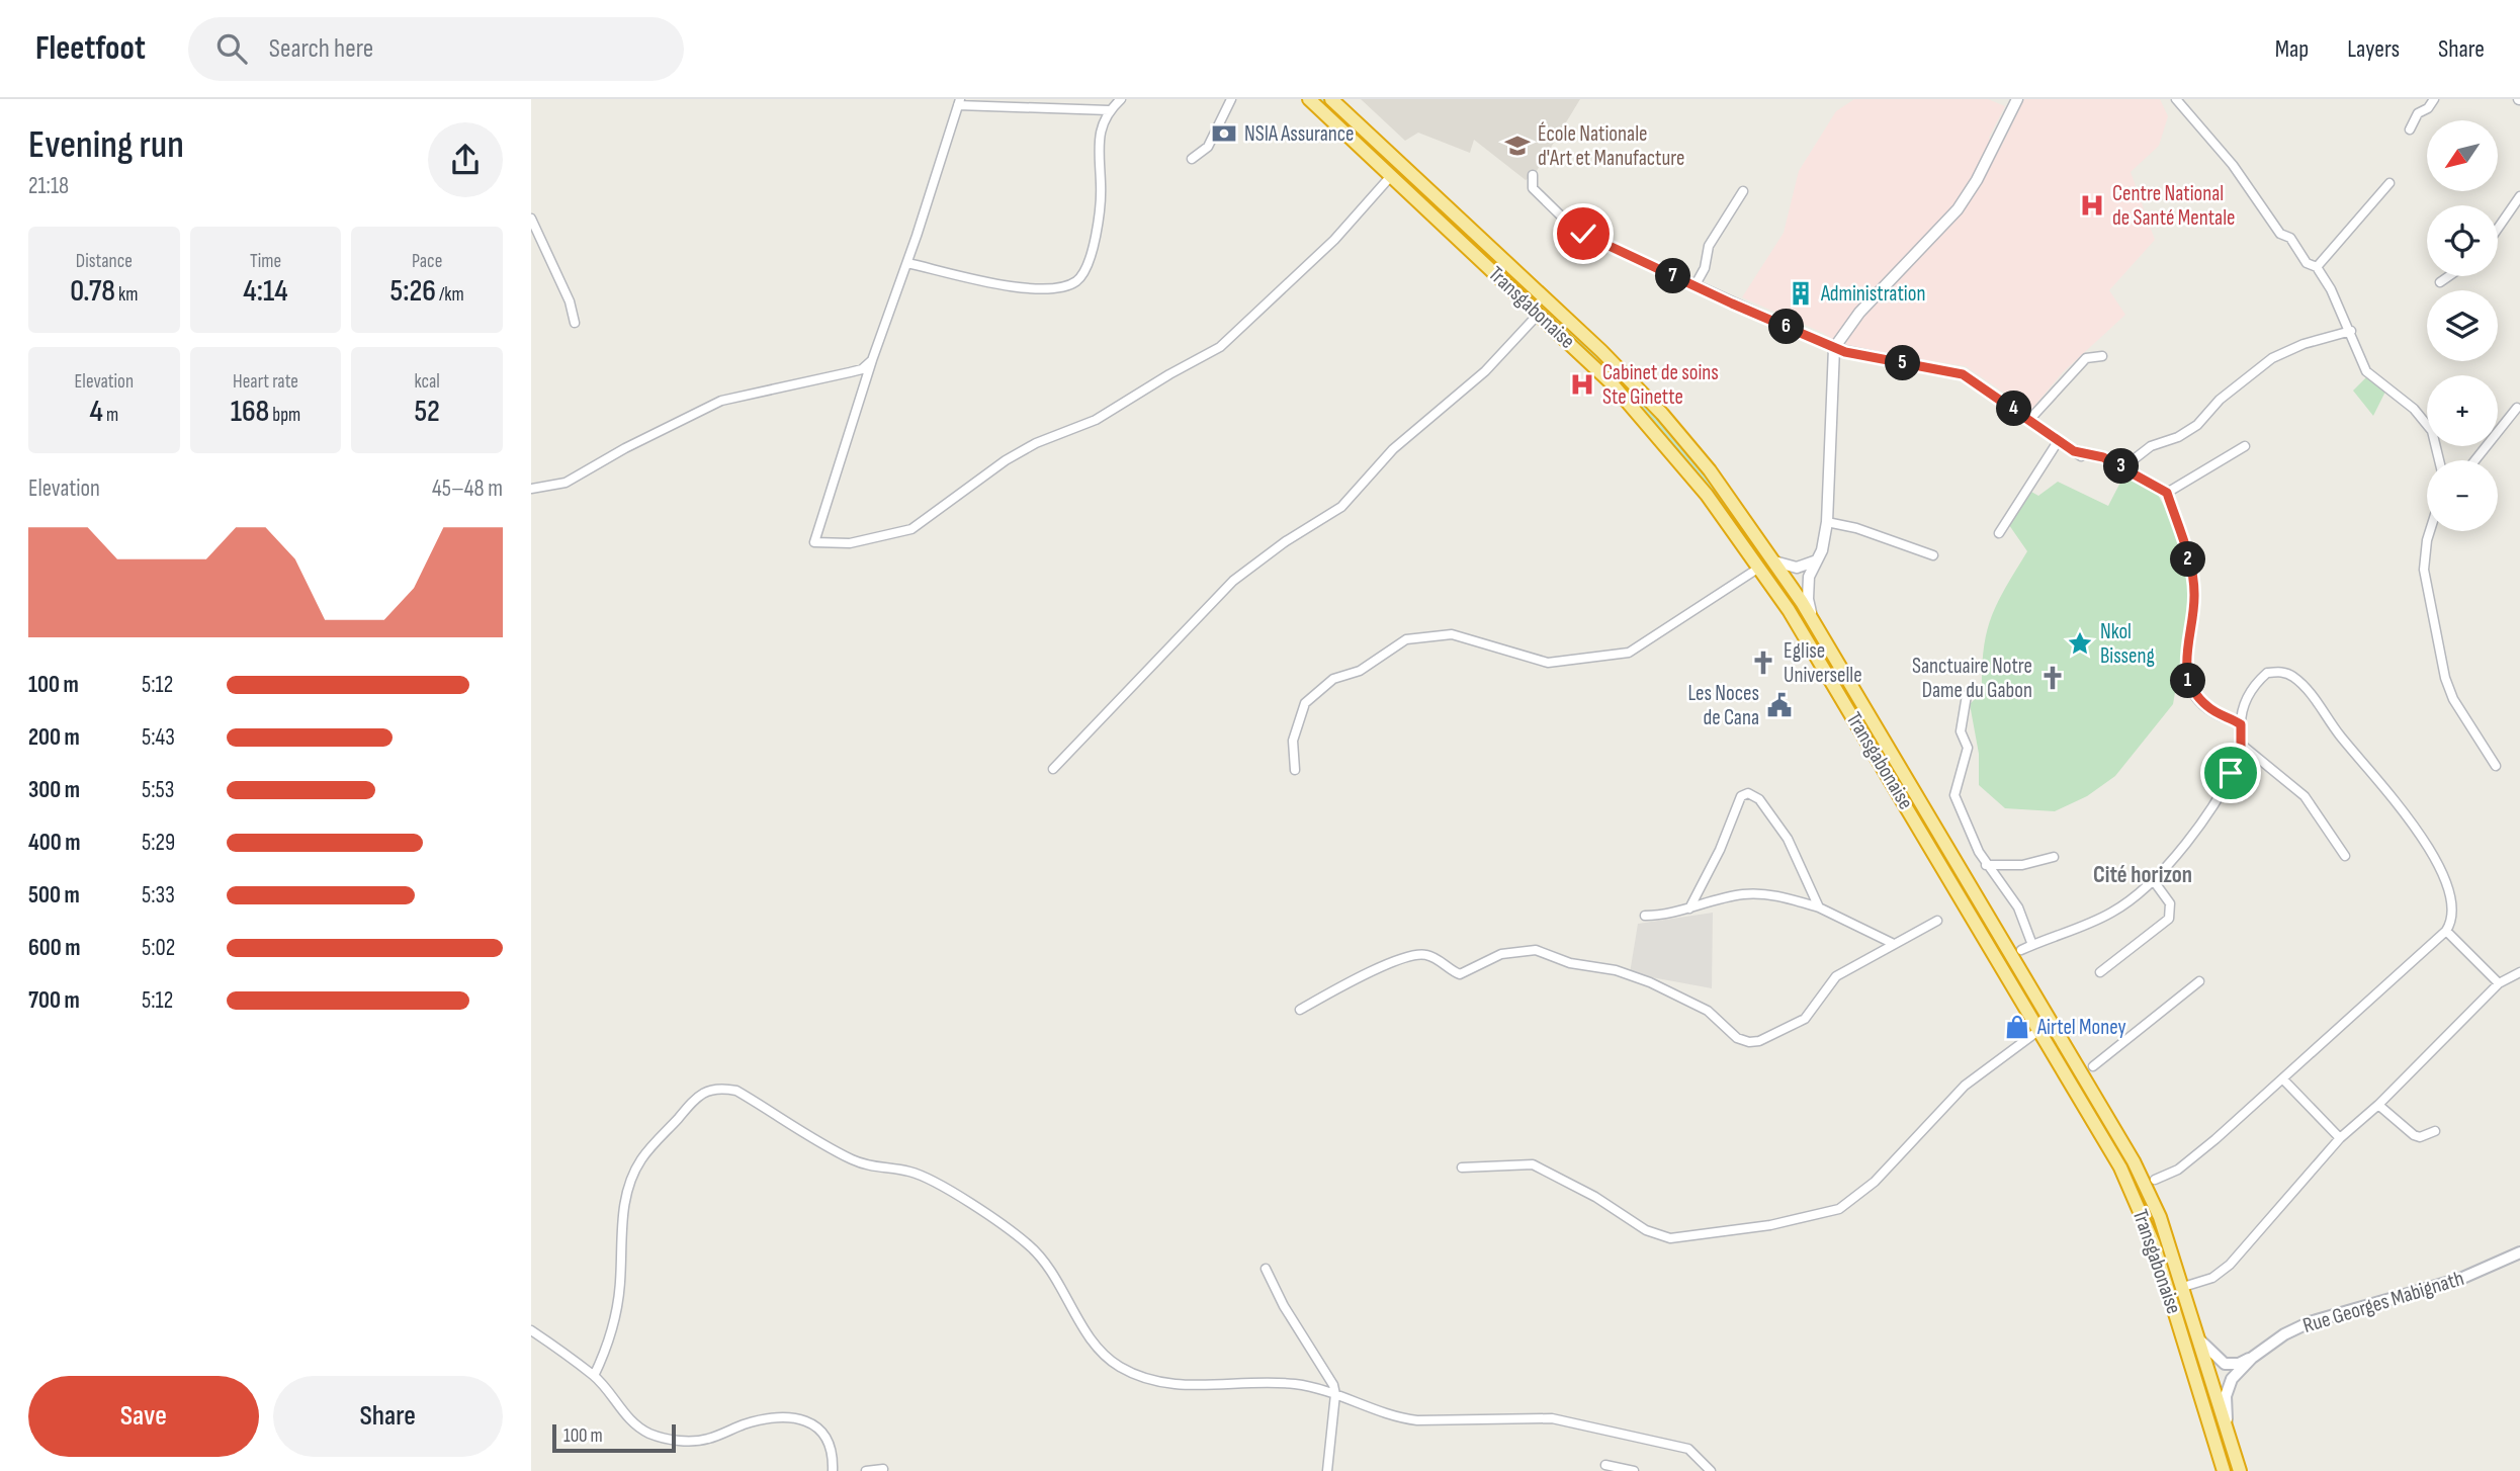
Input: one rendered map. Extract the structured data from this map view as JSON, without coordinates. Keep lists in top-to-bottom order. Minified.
{"streets":{"highway":["Transgabonaise"],"main road":["Rue Georges Mabignath"]},"crossings":[["Transgabonaise","Rue Georges Mabignath"]],"districts":["Cité horizon"],"places":{"bank":["NSIA Assurance"],"school or university":["École Nationale d'Art et Manufacture"],"hospital":["Centre National de Santé Mentale","Cabinet de soins Ste Ginette"],"building":["Administration"],"place":["Nkol Bisseng"],"church":["Eglise Universelle","Sanctuaire Notre Dame du Gabon"],"public building":["Les Noces de Cana"],"shop":["Airtel Money"]},"scale_bar":"100 m","north":"bottom left","page":{"header":"Fleetfoot","search":"Search here","nav":["Map","Layers","Share"],"heading":["Evening run","21:18"],"map_buttons":["+","−"],"stats":[["Distance","0.78 km"],["Time","4:14"],["Pace","5:26 /km"],["Elevation","4 m"],["Heart rate","168 bpm"],["kcal","52"]],"pins":["7","6","5","4","3","2","1"],"chart":["Elevation","45–48 m"],"list":[{"name":"100 m","note":"5:12"},{"name":"200 m","note":"5:43"},{"name":"300 m","note":"5:53"},{"name":"400 m","note":"5:29"},{"name":"500 m","note":"5:33"},{"name":"600 m","note":"5:02"},{"name":"700 m","note":"5:12"}],"buttons":["Save","Share"],"scale":"100 m"}}
